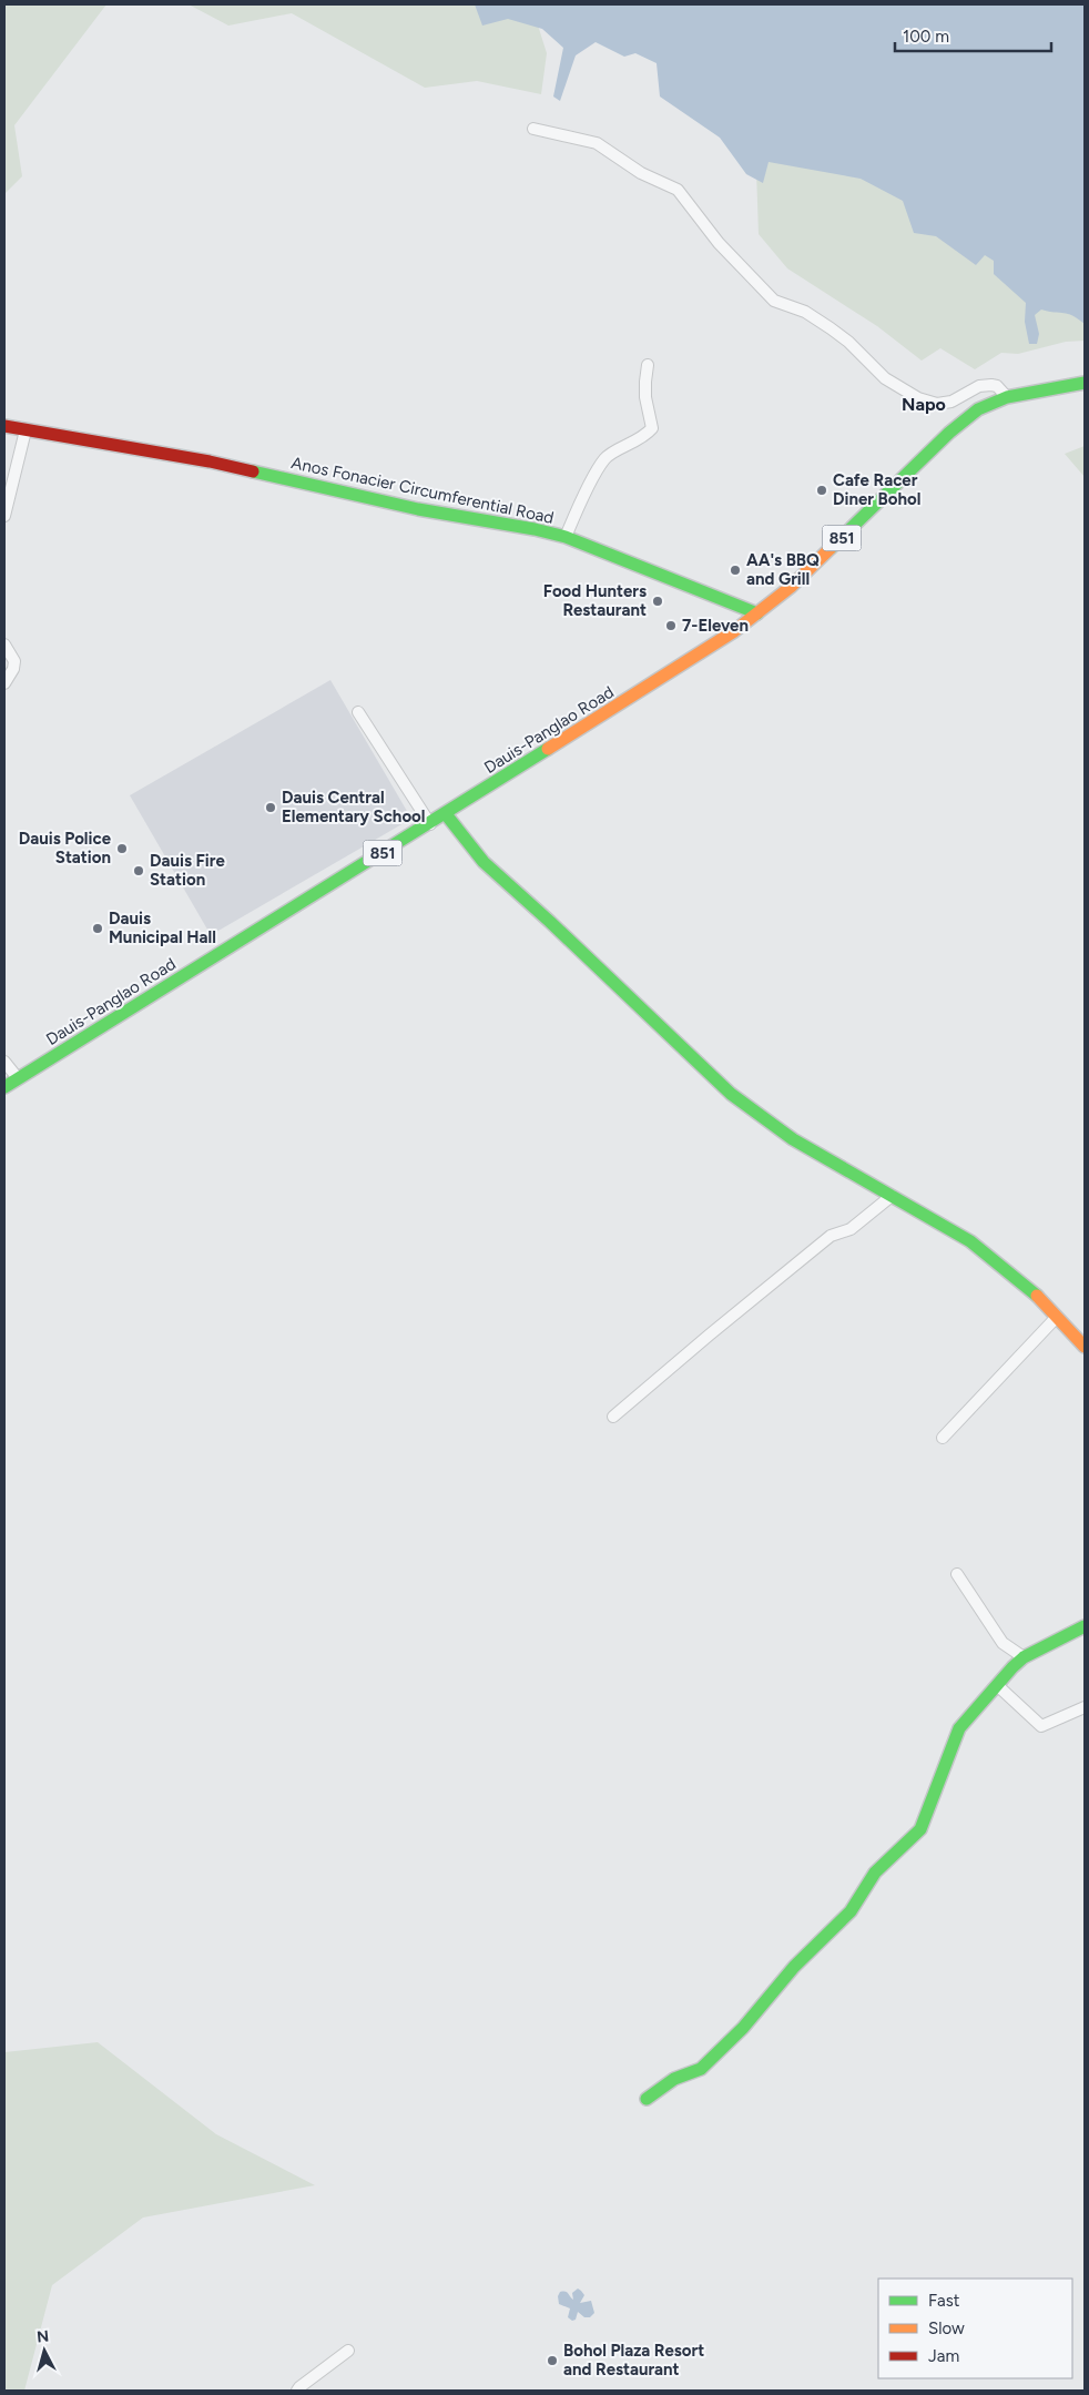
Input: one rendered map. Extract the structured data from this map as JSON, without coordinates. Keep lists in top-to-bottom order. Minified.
{"streets":{"main road":["Anos Fonacier Circumferential Road","851","Dauis-Panglao Road"]},"crossings":[["Anos Fonacier Circumferential Road","Dauis-Panglao Road"]],"districts":["Napo"],"places":["Cafe Racer Diner Bohol","AA's BBQ and Grill","Food Hunters Restaurant","7-Eleven","Dauis Central Elementary School","Dauis Police Station","Dauis Fire Station","Dauis Municipal Hall","Bohol Plaza Resort and Restaurant"],"legend":["Fast","Slow","Jam"],"scale_bar":"100 m","north":"top"}
